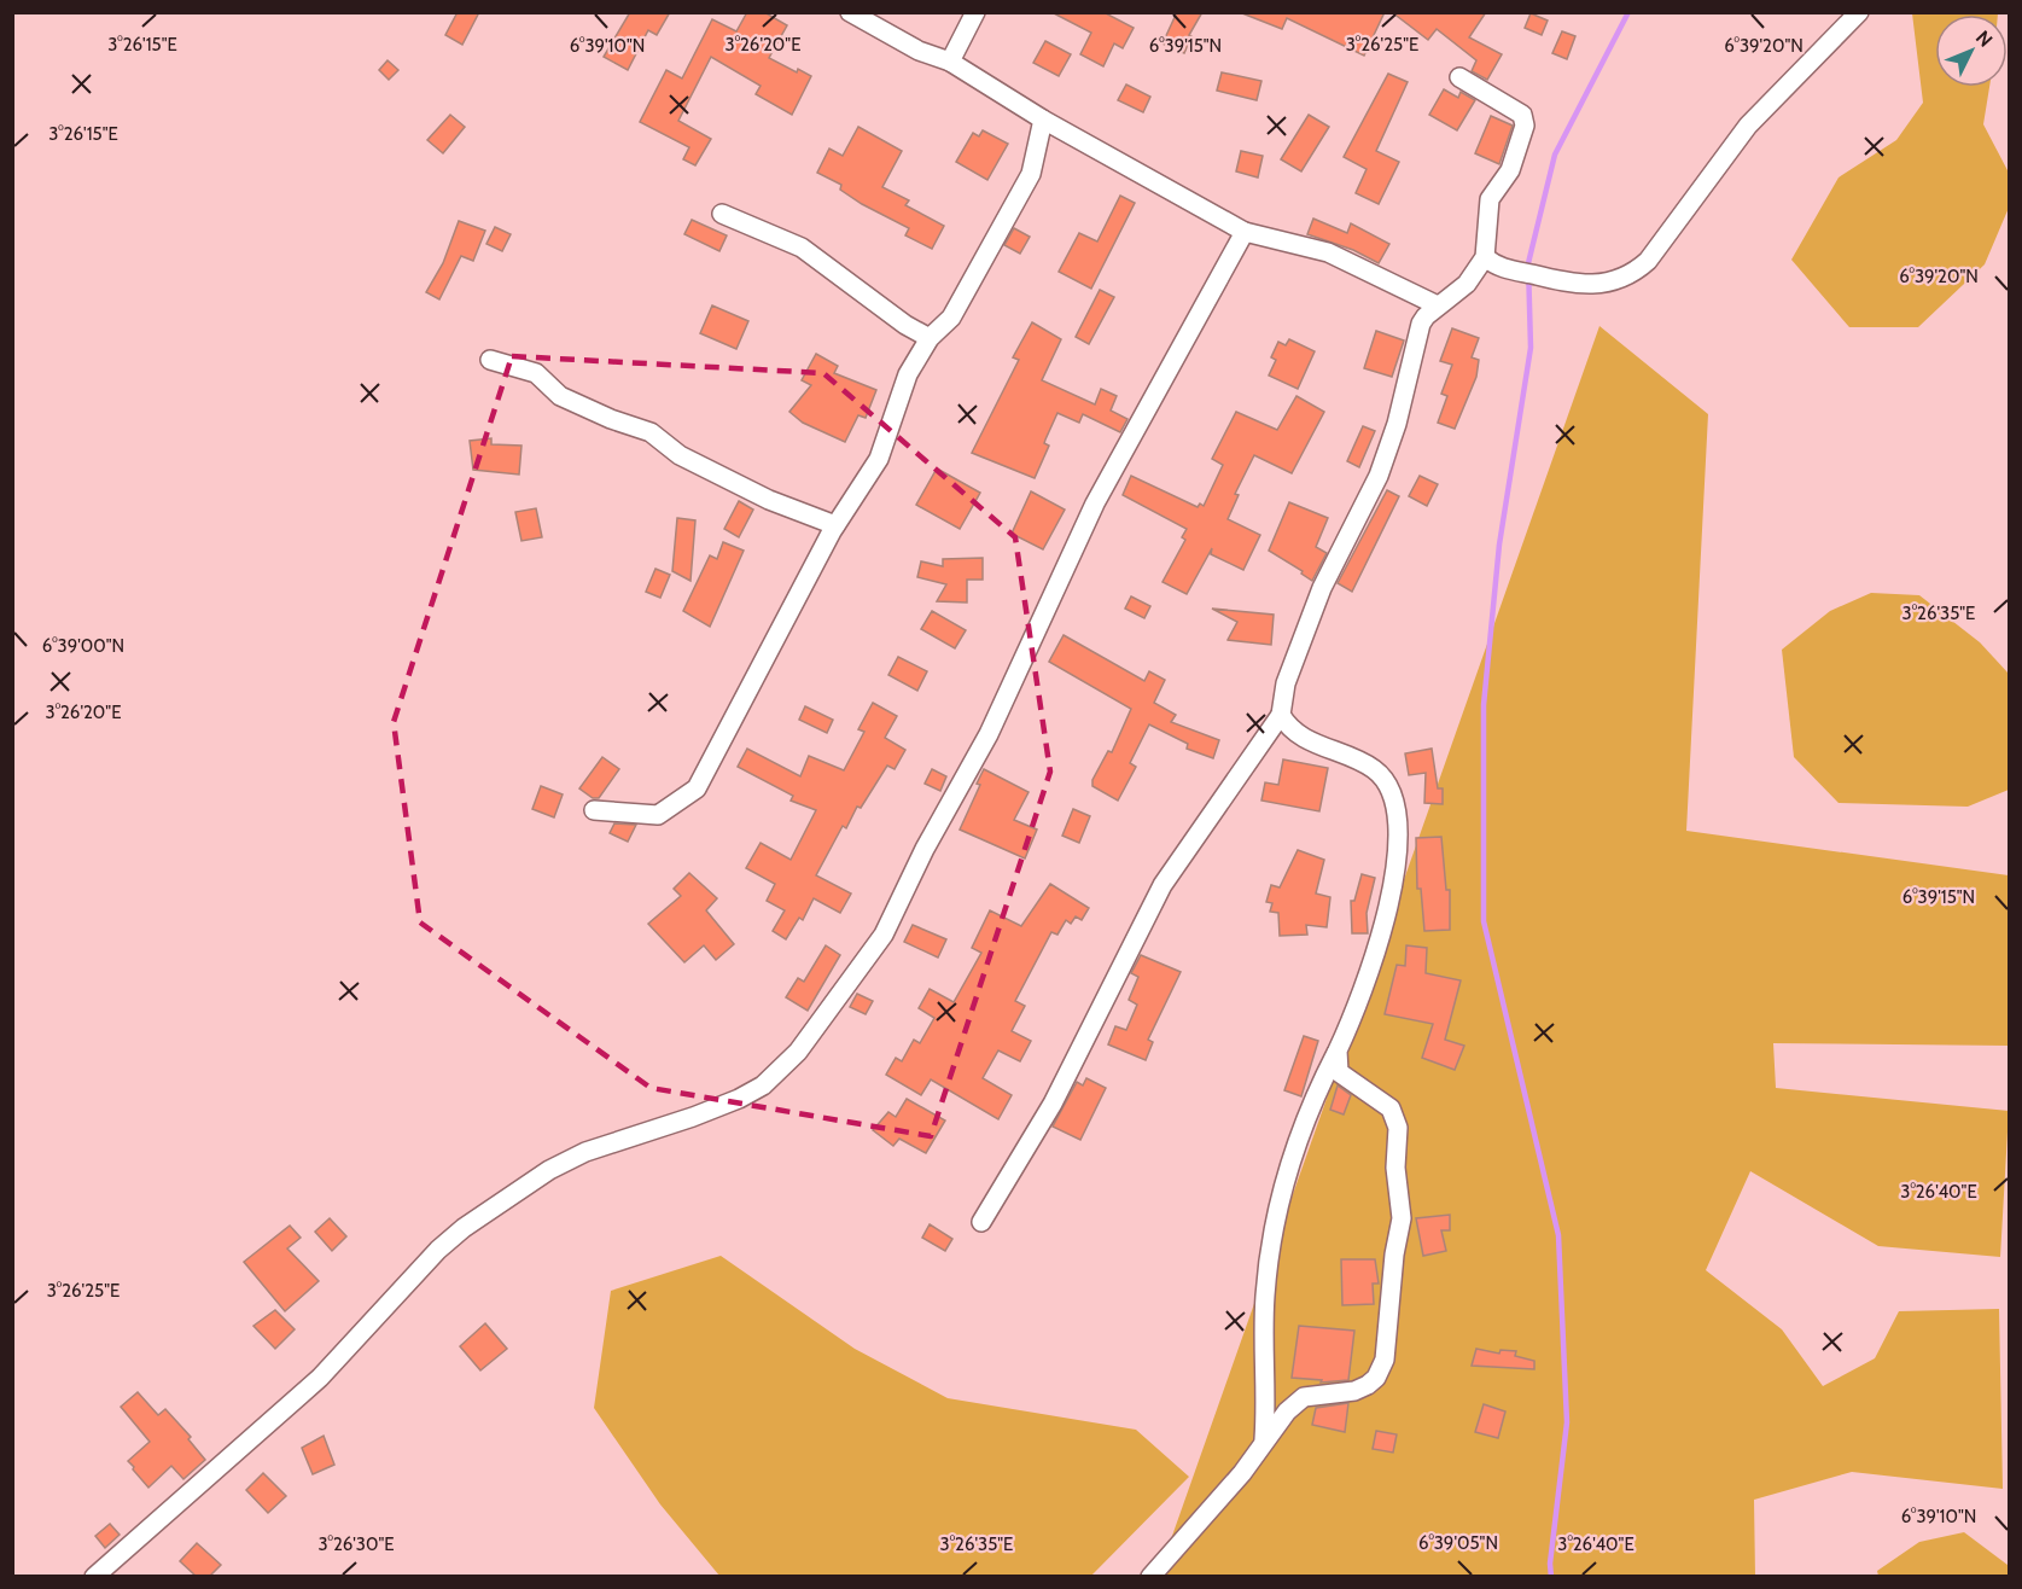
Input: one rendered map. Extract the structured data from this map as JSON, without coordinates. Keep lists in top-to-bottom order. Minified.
{"north":"top right","coordinates":["3°26'15\"E","3°26'20\"E","3°26'25\"E","6°39'10\"N","6°39'15\"N","6°39'20\"N","3°26'35\"E","6°39'00\"N","3°26'40\"E","6°39'05\"N","3°26'30\"E"]}
